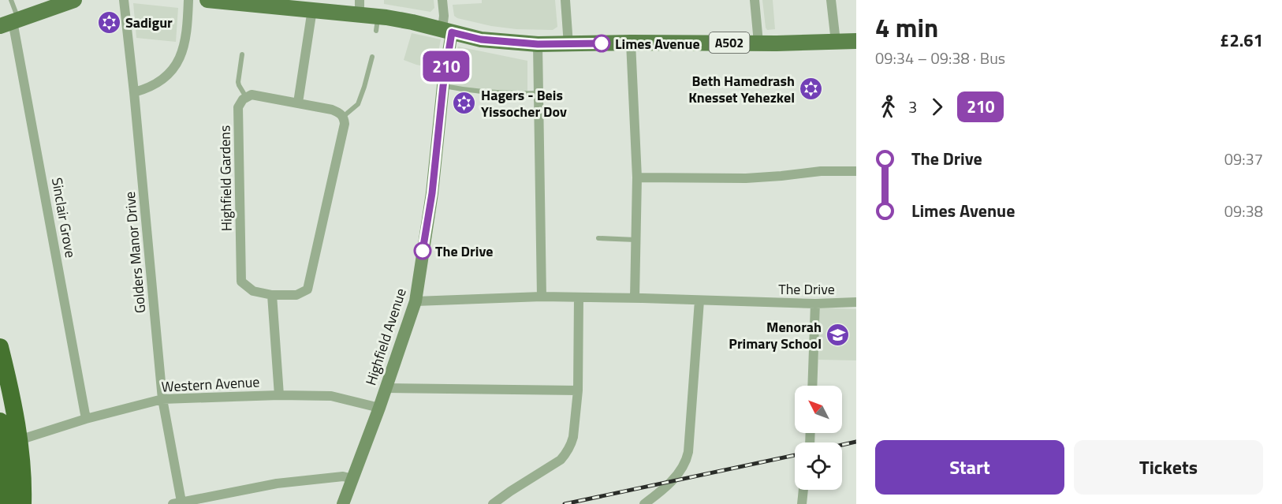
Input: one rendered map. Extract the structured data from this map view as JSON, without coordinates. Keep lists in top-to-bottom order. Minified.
{"streets":{"main road":["A502"],"street":["Highfield Gardens","Sinclair Grove","Golders Manor Drive","The Drive","Highfield Avenue","Western Avenue"]},"crossings":[["A502","Highfield Avenue"],["Sinclair Grove","Western Avenue"],["Golders Manor Drive","Western Avenue"],["The Drive","Highfield Avenue"],["Highfield Avenue","Western Avenue"]],"places":{"synagogue":["Sadigur","Beth Hamedrash Knesset Yehezkel","Hagers - Beis Yissocher Dov"],"other":["Limes Avenue","The Drive"],"school or university":["Menorah Primary School"]},"lines":["bus line 210"],"north":"top left","page":{"on_map":"210","heading":["4 min","09:34 – 09:38 · Bus","£2.61"],"legs":["3","210"],"list":[{"name":"The Drive","value":"09:37"},{"name":"Limes Avenue","value":"09:38"}],"buttons":["Start","Tickets"]}}
